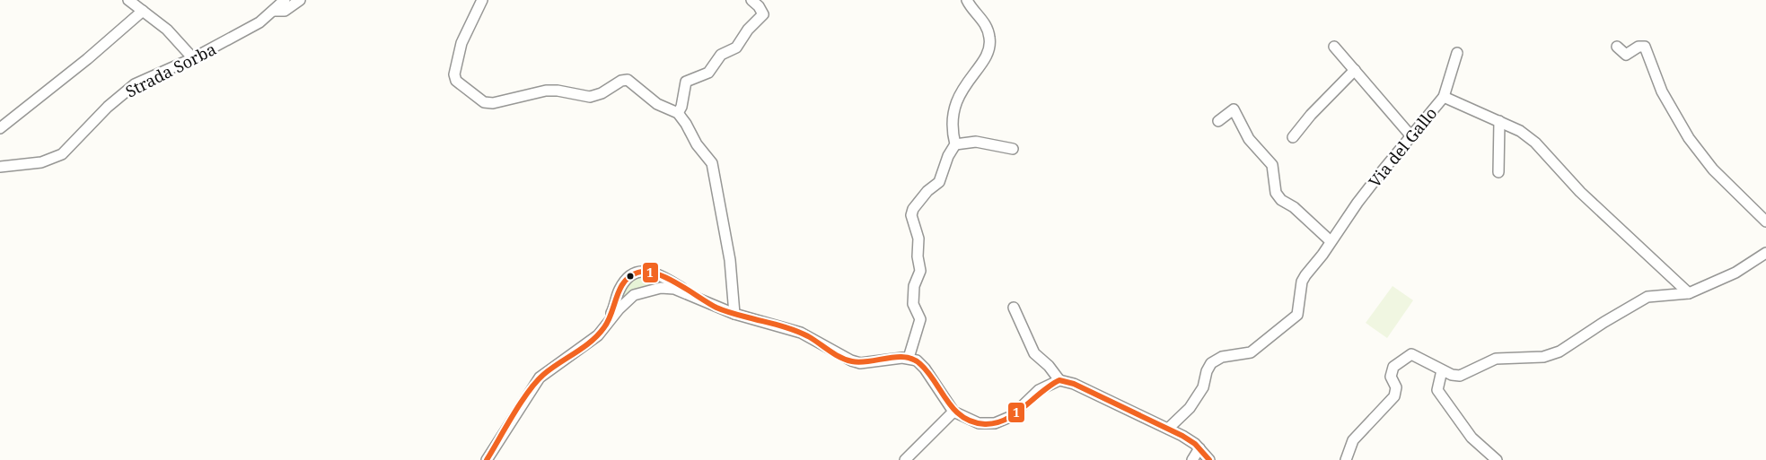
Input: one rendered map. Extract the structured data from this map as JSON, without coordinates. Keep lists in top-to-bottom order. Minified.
{"streets":{"street":["Strada Sorba","Via del Gallo"]},"lines":["transit line 1"]}
